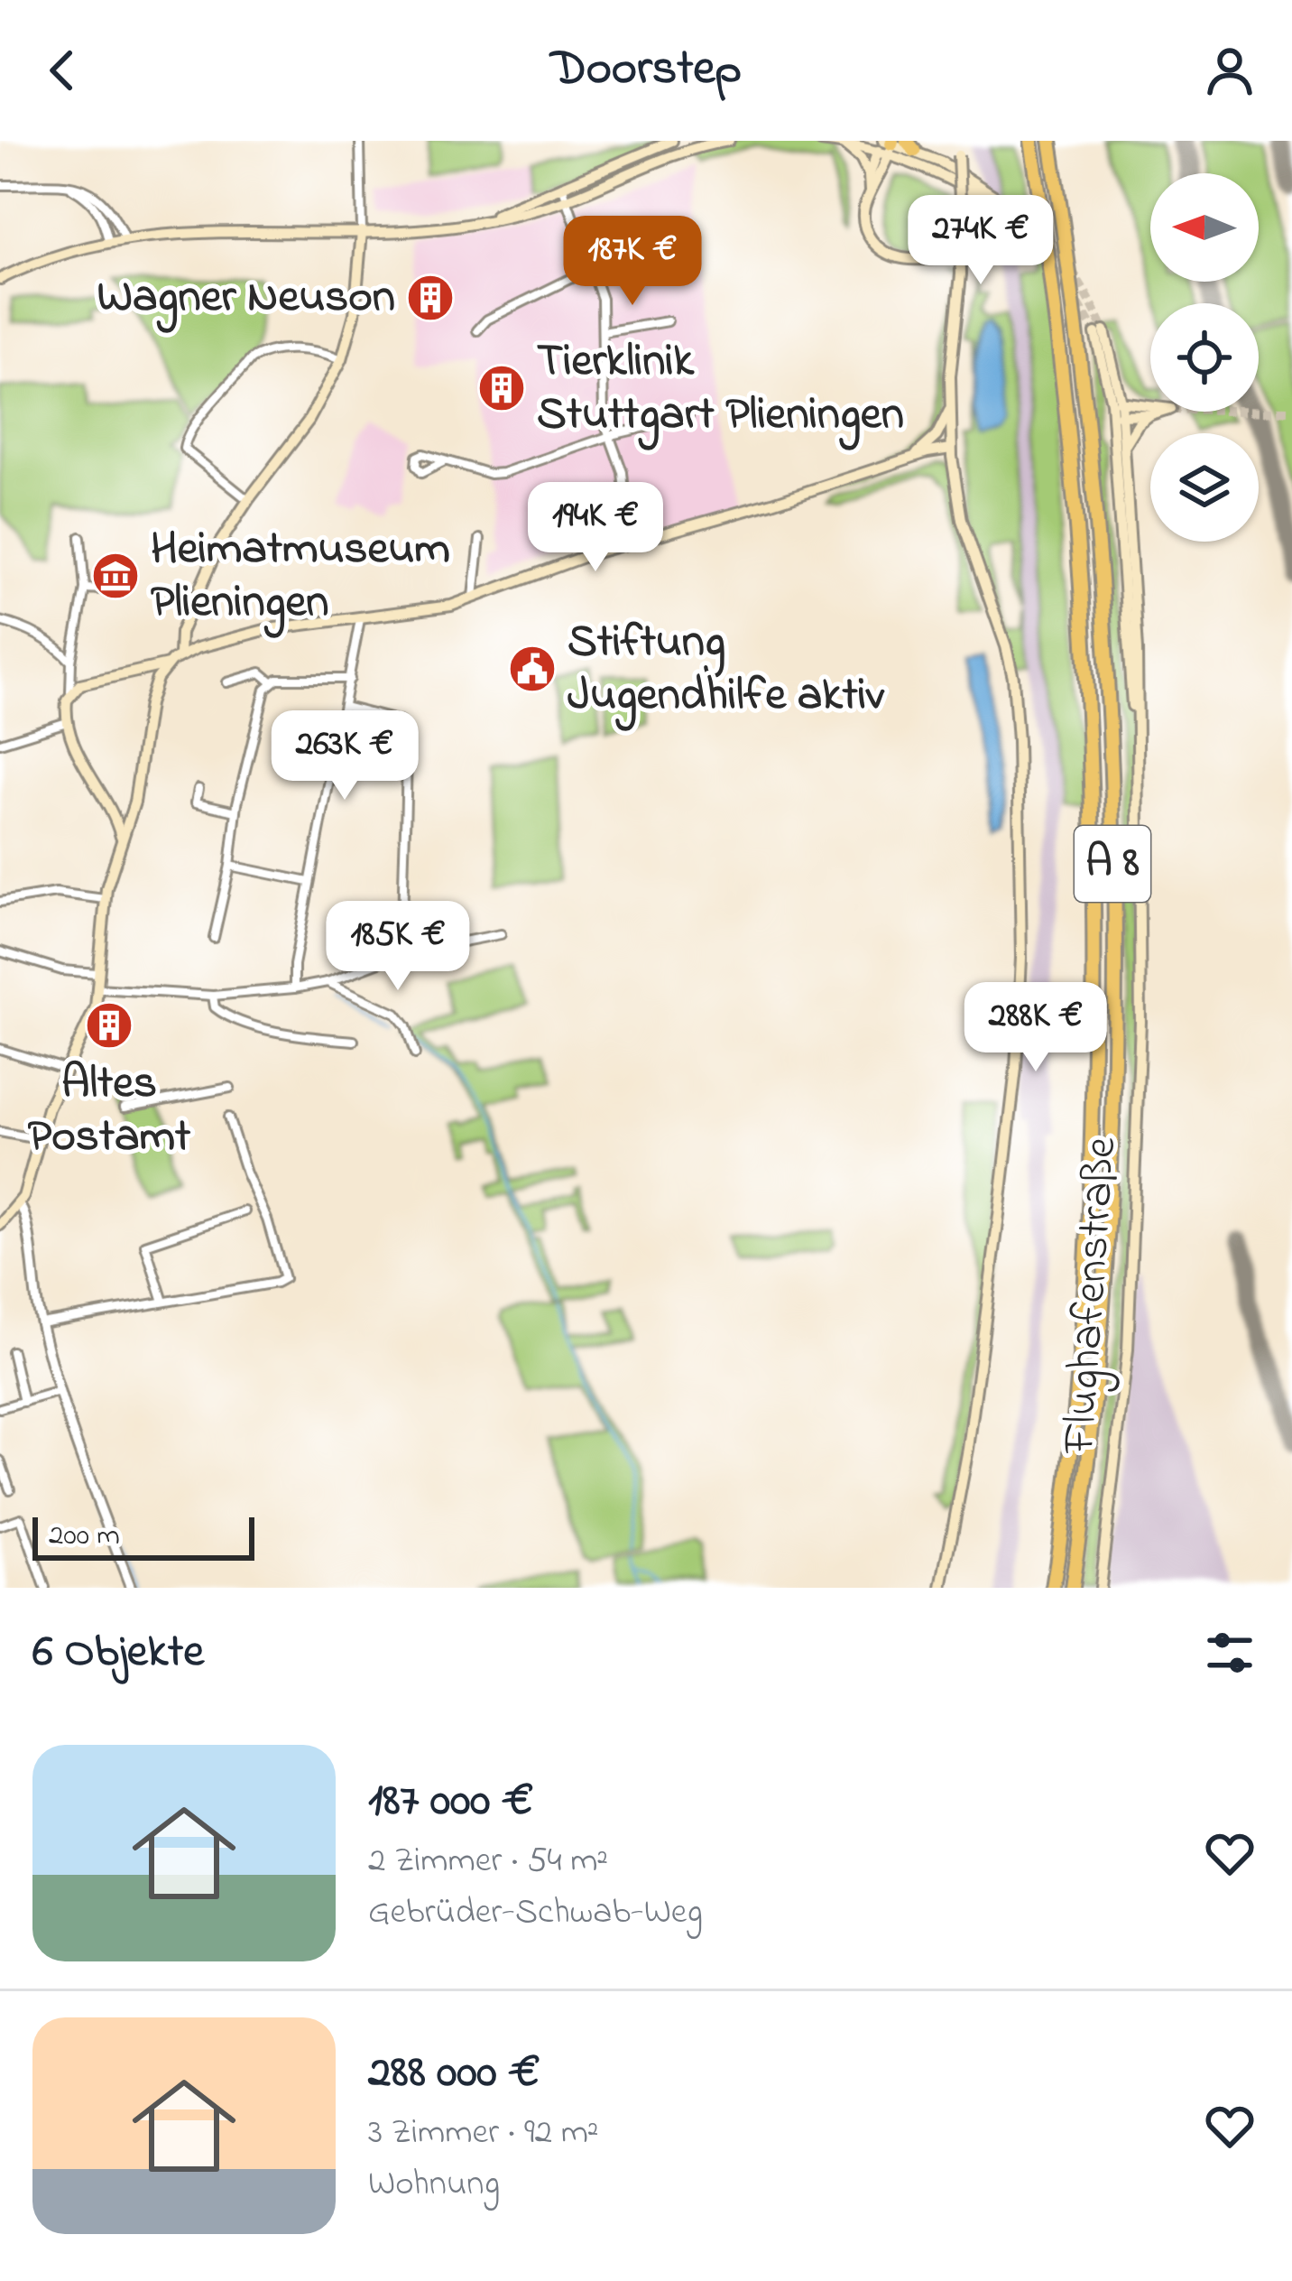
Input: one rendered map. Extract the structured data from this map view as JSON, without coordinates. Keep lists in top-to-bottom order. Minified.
{"streets":{"highway":["A 8"],"main road":["Flughafenstraße"]},"places":{"building":["Wagner Neuson","Tierklinik Stuttgart Plieningen","Altes Postamt"],"museum":["Heimatmuseum Plieningen"],"public building":["Stiftung Jugendhilfe aktiv"]},"scale_bar":"200 m","north":"left","page":{"header":"Doorstep","price":["274K €","187K €","194K €","263K €","185K €","288K €"],"scale":"200 m","heading":"6 Objekte","list":[{"name":"187 000 €","note":"2 Zimmer · 54 m² · Gebrüder-Schwab-Weg"},{"name":"288 000 €","note":"3 Zimmer · 92 m² · Wohnung"}]}}
